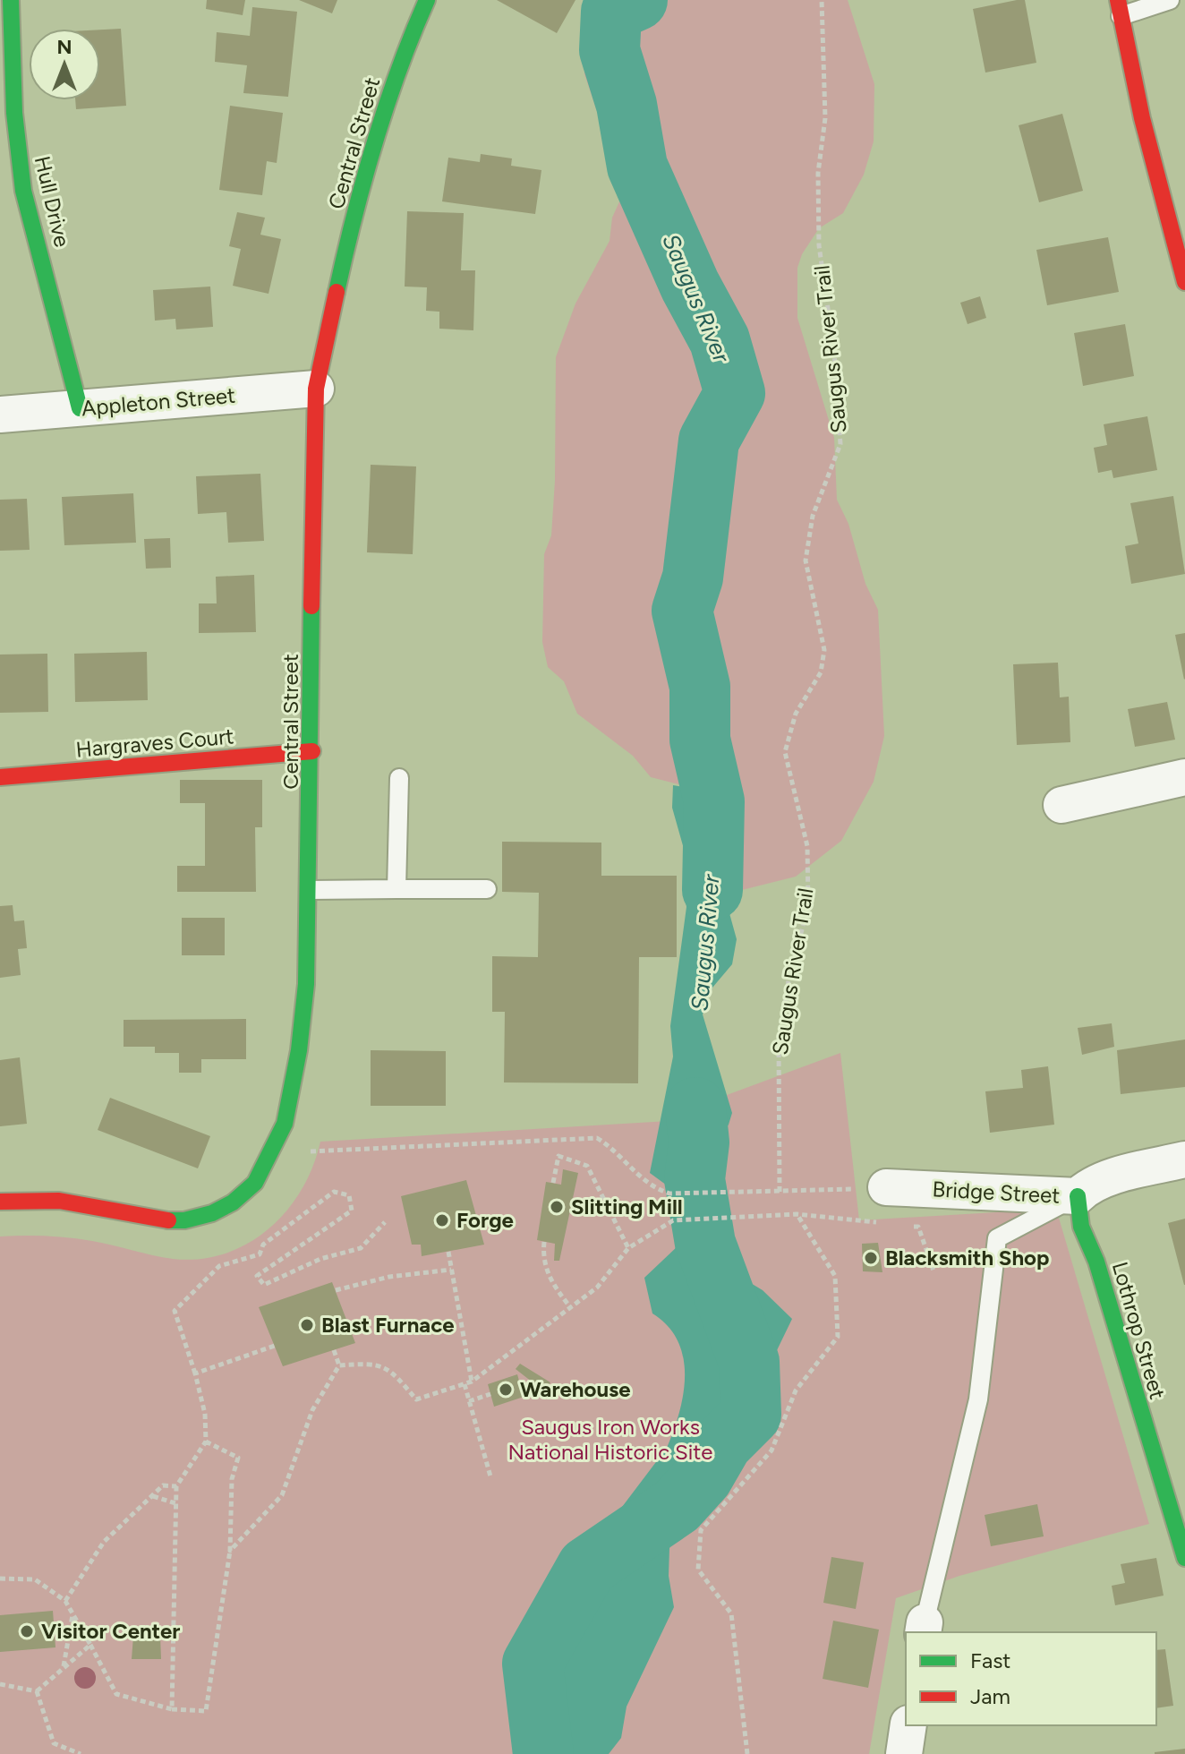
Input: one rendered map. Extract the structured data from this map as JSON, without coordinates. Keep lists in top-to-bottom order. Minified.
{"streets":{"street":["Central Street","Hull Drive","Appleton Street","Hargraves Court","Bridge Street","Lothrop Street"],"path":["Saugus River Trail"]},"crossings":[["Central Street","Appleton Street"],["Central Street","Hargraves Court"],["Hull Drive","Appleton Street"],["Bridge Street","Lothrop Street"]],"water":["Saugus River"],"parks":["Saugus Iron Works National Historic Site"],"places":["Slitting Mill","Forge","Blacksmith Shop","Blast Furnace","Warehouse","Visitor Center"],"legend":["Fast","Jam"],"north":"top"}
